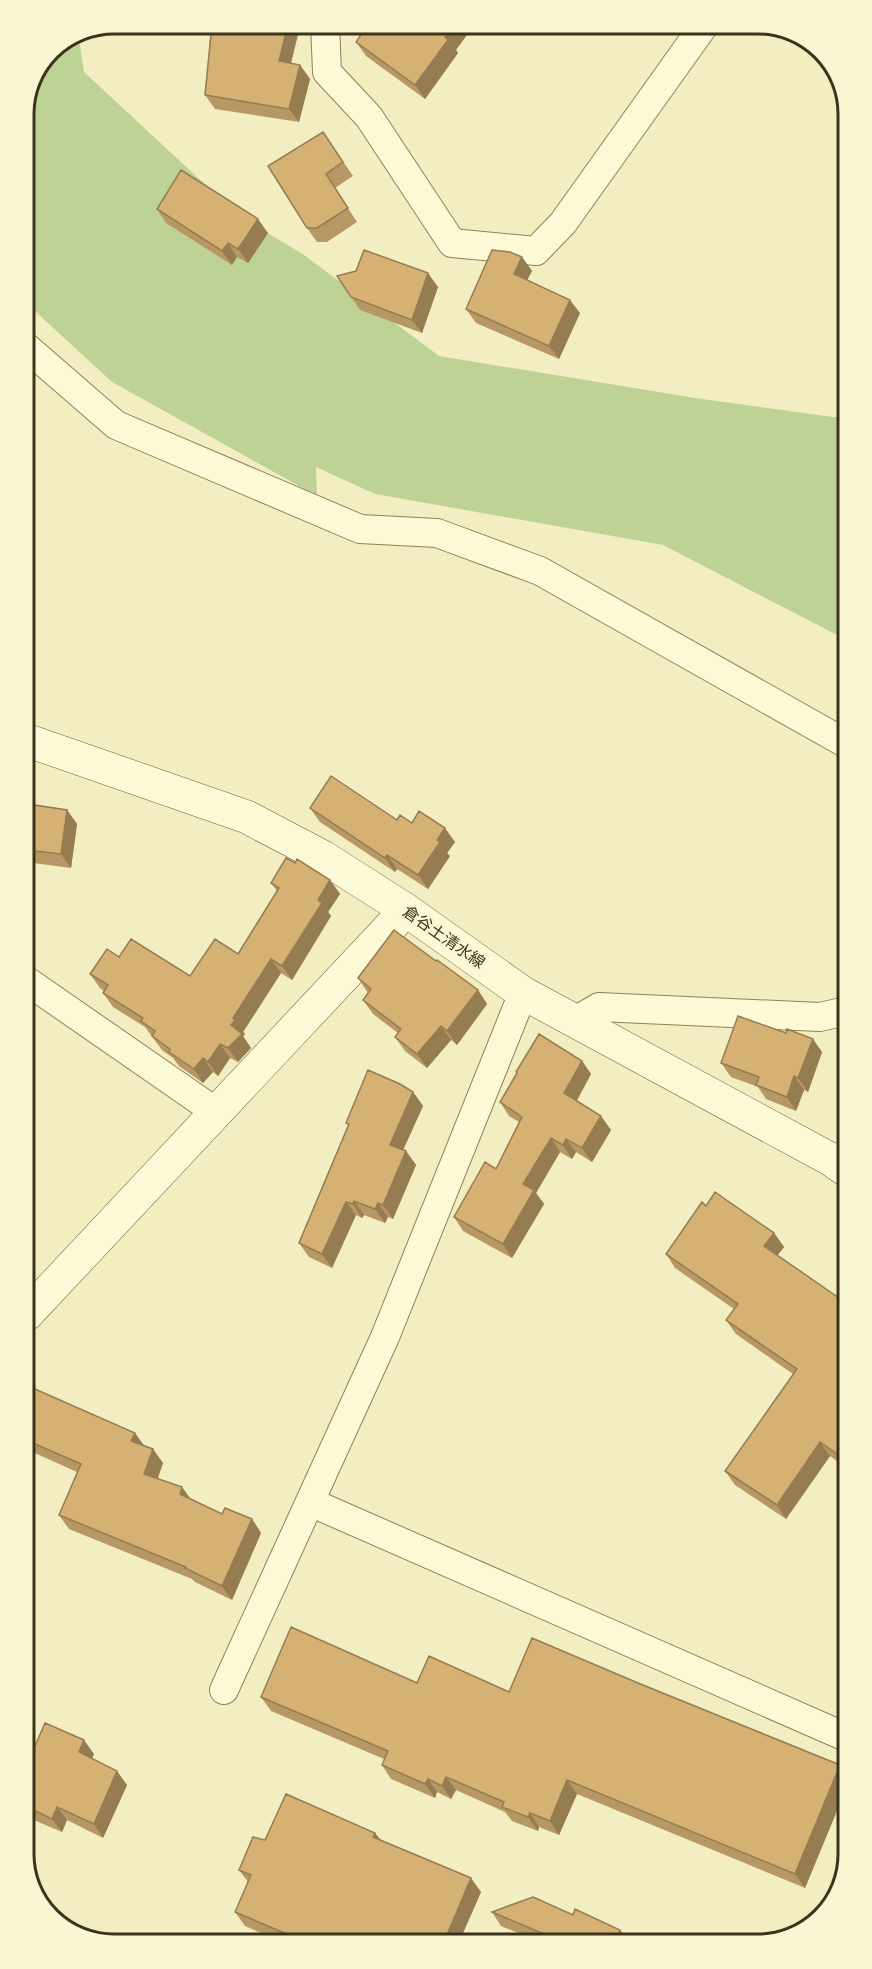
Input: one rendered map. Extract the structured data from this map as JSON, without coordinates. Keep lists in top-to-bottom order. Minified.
{"streets":{"main road":["倉谷土清水線"]}}
